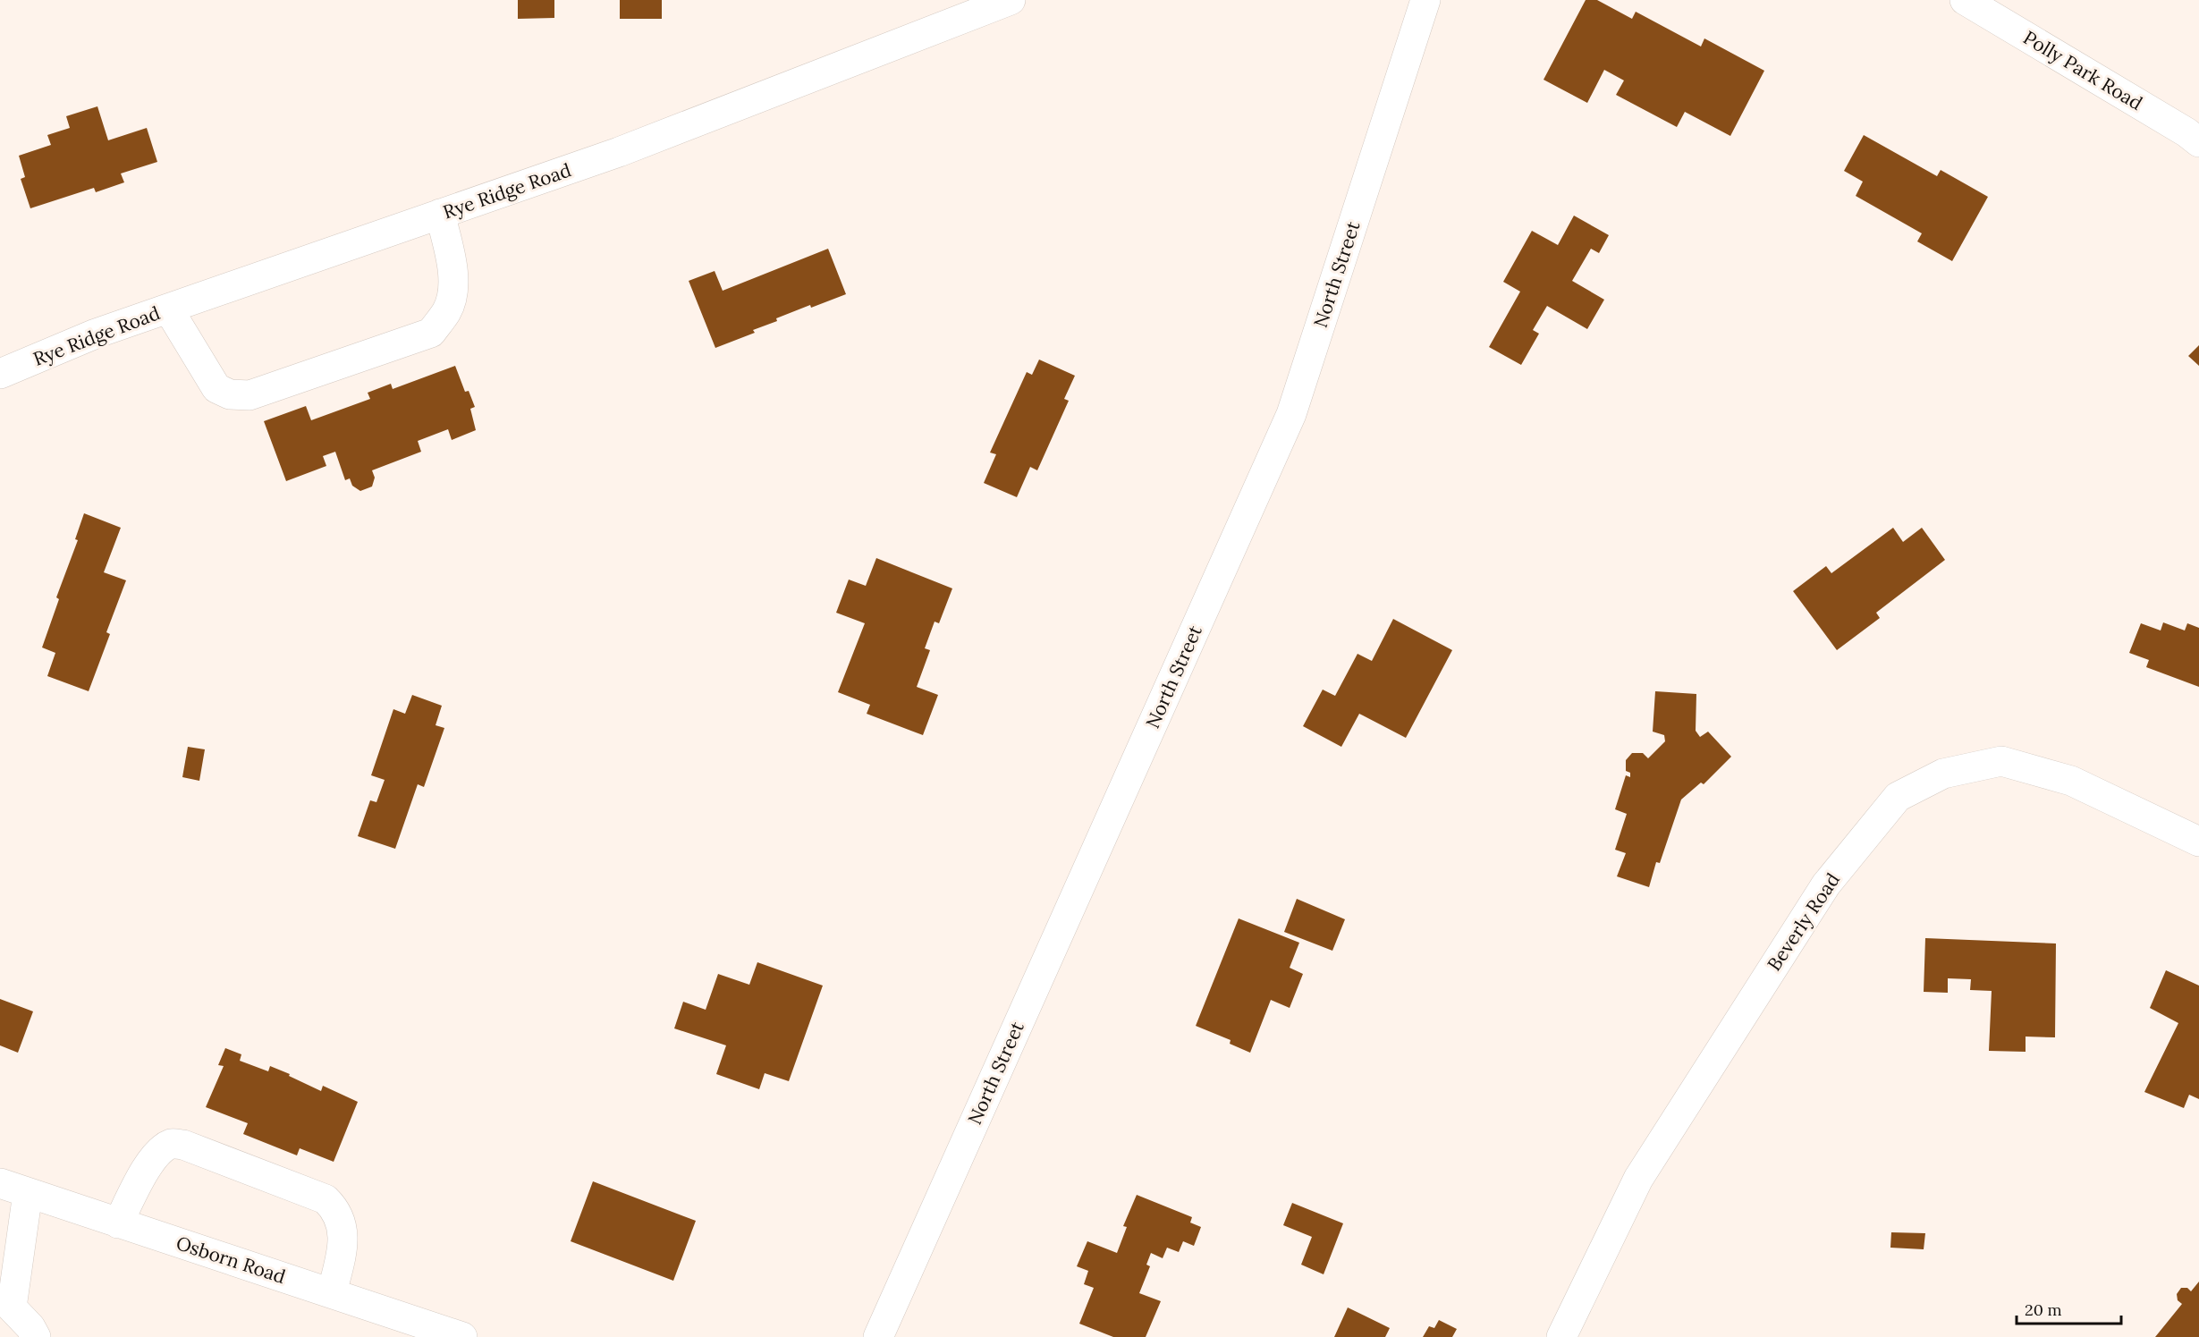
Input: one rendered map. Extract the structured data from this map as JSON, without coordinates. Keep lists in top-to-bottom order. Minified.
{"streets":{"street":["Polly Park Road","Rye Ridge Road","North Street","Beverly Road","Osborn Road"]},"scale_bar":"20 m"}
